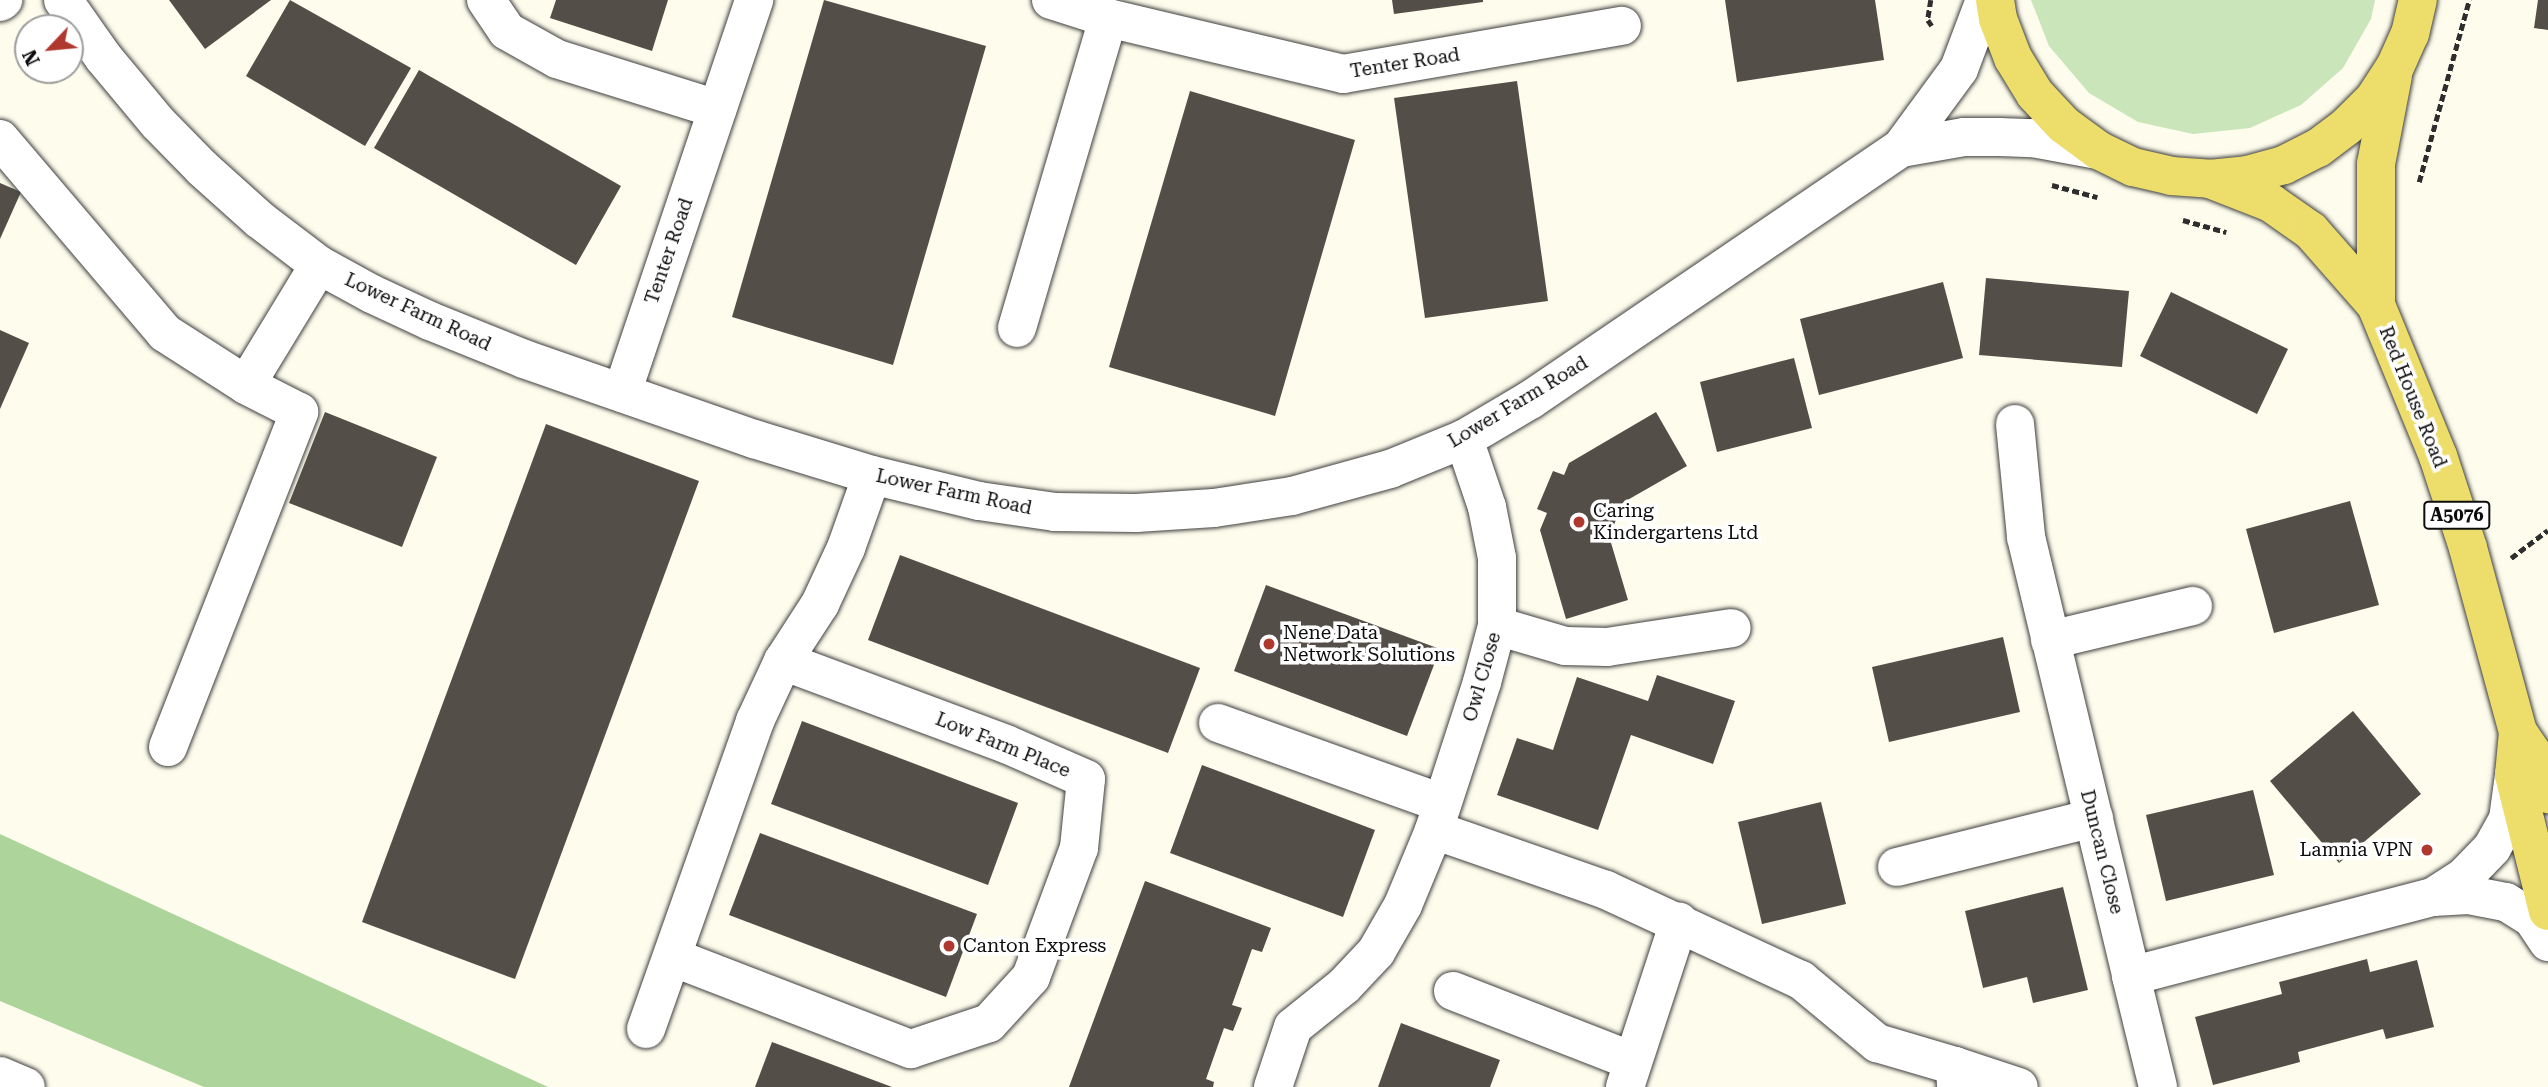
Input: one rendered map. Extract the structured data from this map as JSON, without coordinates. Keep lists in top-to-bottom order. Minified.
{"streets":{"main road":["Red House Road","A5076"],"street":["Tenter Road","Lower Farm Road","Owl Close","Low Farm Place","Duncan Close"]},"crossings":[["Tenter Road","Lower Farm Road"],["Lower Farm Road","Owl Close"]],"places":["Caring Kindergartens Ltd","Nene Data Network Solutions","Lamnia VPN","Canton Express"],"north":"bottom left"}
